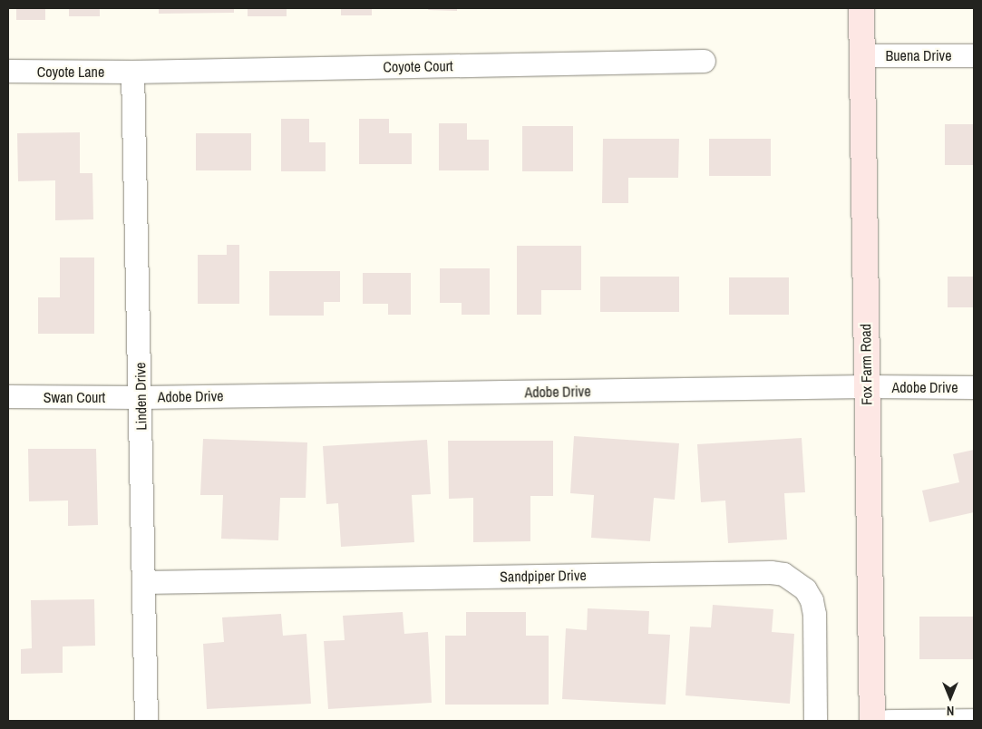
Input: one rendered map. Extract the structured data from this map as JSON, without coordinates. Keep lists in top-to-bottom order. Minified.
{"streets":{"street":["Buena Drive","Coyote Court","Coyote Lane","Fox Farm Road","Adobe Drive","Linden Drive","Swan Court","Sandpiper Drive"]},"crossings":[["Buena Drive","Fox Farm Road"],["Coyote Court","Coyote Lane"],["Coyote Court","Linden Drive"],["Coyote Lane","Linden Drive"],["Fox Farm Road","Adobe Drive"],["Adobe Drive","Linden Drive"],["Adobe Drive","Swan Court"],["Linden Drive","Swan Court"],["Linden Drive","Sandpiper Drive"]],"north":"bottom"}
